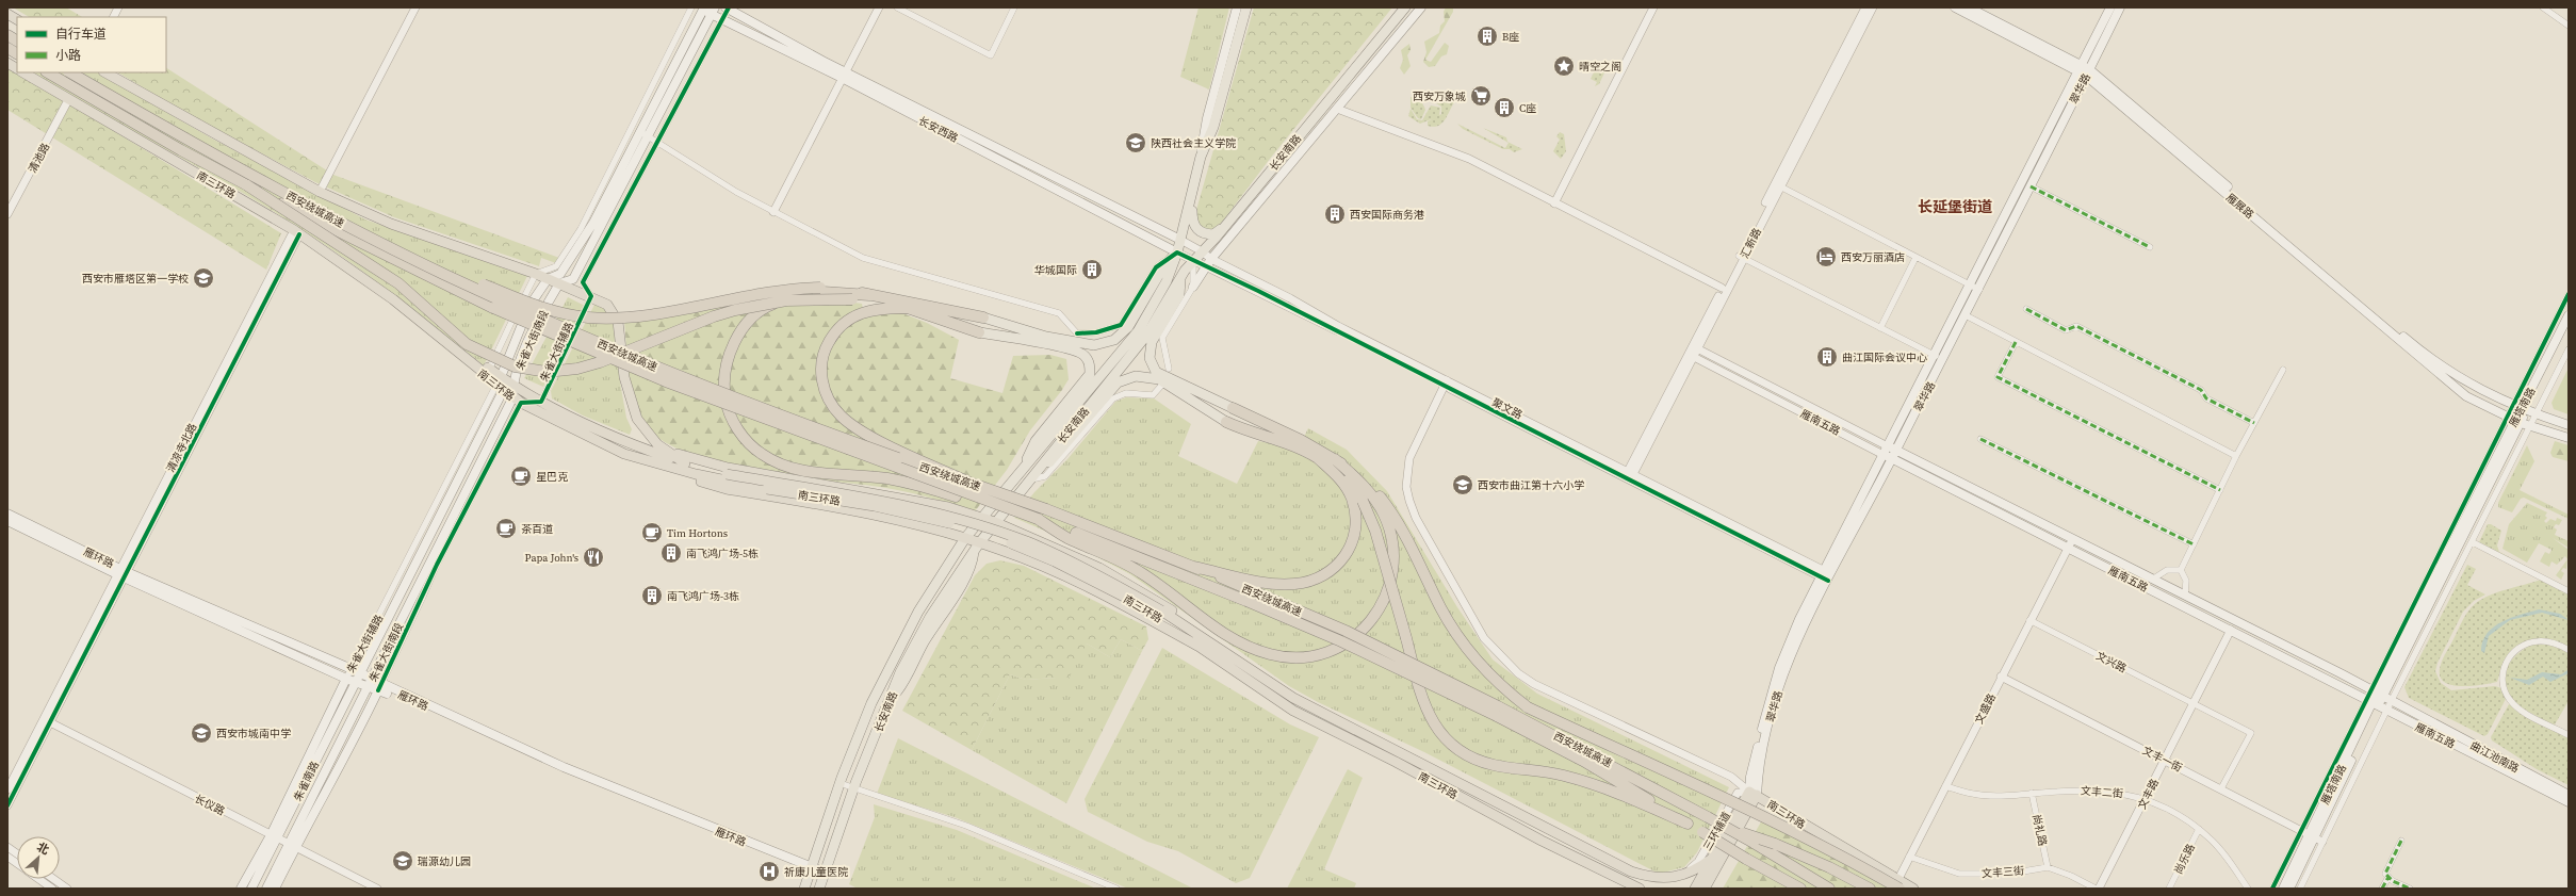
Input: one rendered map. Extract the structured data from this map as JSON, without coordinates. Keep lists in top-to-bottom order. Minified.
{"streets":{"highway":["南三环路","西安绕城高速"],"main road":["翠华路","长安西路","长安南路","雁展路","朱雀大街南段","雁塔南路","雁南五路","雁环路","曲江池南路","朱雀南路"],"street":["清池路","汇新路","朱雀大街辅路","聚文路","清凉寺北路","文兴路","文盛路","文丰一街","文丰二街","文丰路","长仪路","尚礼路","三环辅道","尚乐路","文丰三街"]},"crossings":[["翠华路","南三环路"],["翠华路","雁展路"],["翠华路","聚文路"],["翠华路","雁南五路"],["翠华路","三环辅道"],["长安西路","长安南路"],["长安西路","朱雀大街南段"],["长安西路","聚文路"],["长安南路","聚文路"],["长安南路","雁环路"],["清池路","南三环路"],["南三环路","朱雀大街南段"],["南三环路","朱雀大街辅路"],["南三环路","清凉寺北路"],["南三环路","文盛路"],["南三环路","三环辅道"],["雁展路","雁塔南路"],["汇新路","聚文路"],["汇新路","雁南五路"],["朱雀大街南段","朱雀大街辅路"],["朱雀大街南段","雁环路"],["朱雀大街南段","朱雀南路"],["朱雀大街辅路","雁环路"],["朱雀大街辅路","朱雀南路"],["雁塔南路","雁南五路"],["雁塔南路","曲江池南路"],["雁塔南路","文丰一街"],["雁南五路","文盛路"],["雁南五路","曲江池南路"],["雁南五路","文丰路"],["清凉寺北路","雁环路"],["清凉寺北路","长仪路"],["雁环路","朱雀南路"],["文兴路","文盛路"],["文兴路","文丰一街"],["文兴路","文丰路"],["文盛路","文丰一街"],["文盛路","文丰二街"],["文盛路","文丰三街"],["文丰一街","文丰路"],["朱雀南路","长仪路"],["文丰二街","文丰路"],["文丰二街","尚礼路"],["文丰二街","尚乐路"],["尚礼路","文丰三街"]],"districts":["长延堡街道"],"places":{"building":["B座","C座","西安国际商务港","华城国际","曲江国际会议中心","南飞鸿广场-5栋","南飞鸿广场-3栋"],"place":["晴空之阁"],"supermarket":["西安万象城"],"school or university":["陕西社会主义学院","西安市雁塔区第一学校","西安市曲江第十六小学","西安市城南中学","瑞源幼儿园"],"hotel":["西安万丽酒店"],"cafe":["星巴克","茶百道","Tim Hortons"],"restaurant":["Papa John's"],"hospital":["祈康儿童医院"]},"legend":["自行车道","小路"],"north":"top right"}
